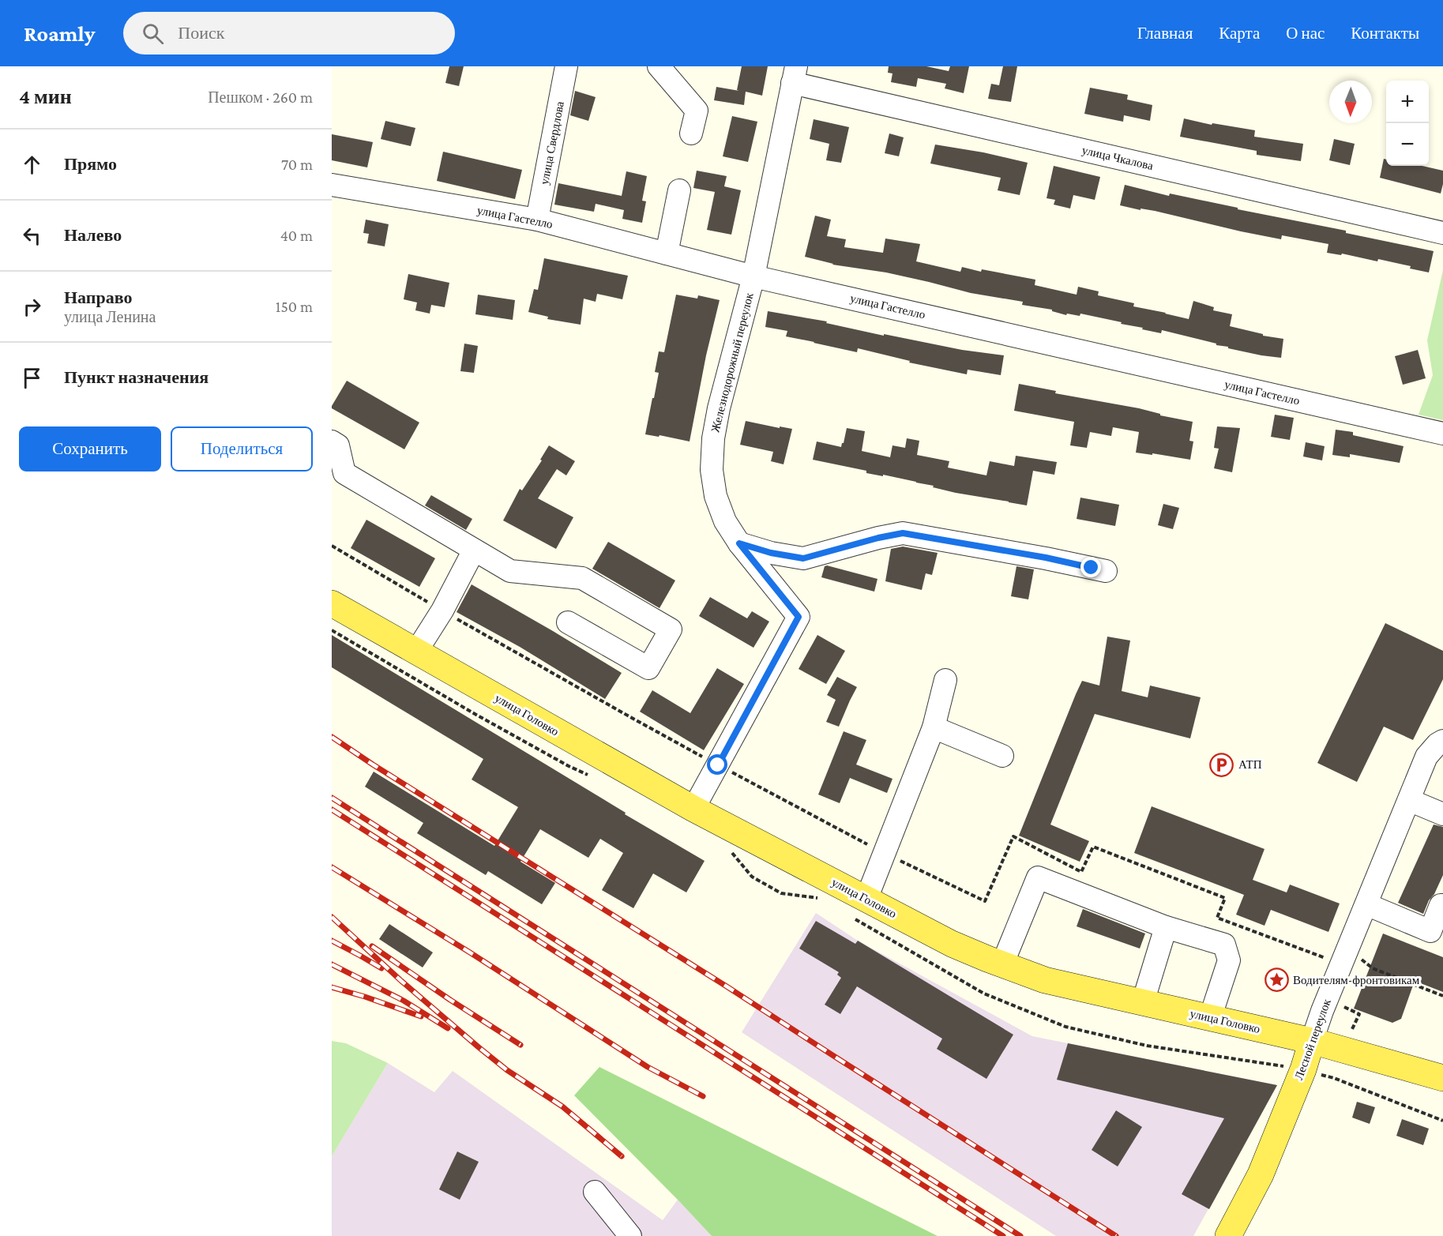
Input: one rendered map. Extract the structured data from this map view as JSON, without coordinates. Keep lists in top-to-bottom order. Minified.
{"streets":{"main road":["улица Головко","Лесной переулок"],"street":["улица Свердлова","улица Чкалова","улица Гастелло","Железнодорожный переулок"]},"crossings":[["улица Свердлова","улица Гастелло"],["улица Чкалова","Железнодорожный переулок"],["улица Гастелло","Железнодорожный переулок"],["Железнодорожный переулок","улица Головко"],["улица Головко","Лесной переулок"]],"places":{"parking":["АТП"],"place":["Водителям-фронтовикам"]},"north":"bottom","page":{"header":"Roamly","search":"Поиск","nav":["Главная","Карта","О нас","Контакты"],"heading":["4 мин","Пешком · 260 m"],"map_buttons":["+","−"],"list":[["Прямо","70 m"],["Налево","40 m"],["Направо","улица Ленина","150 m"],"Пункт назначения"],"buttons":["Сохранить","Поделиться"]}}
